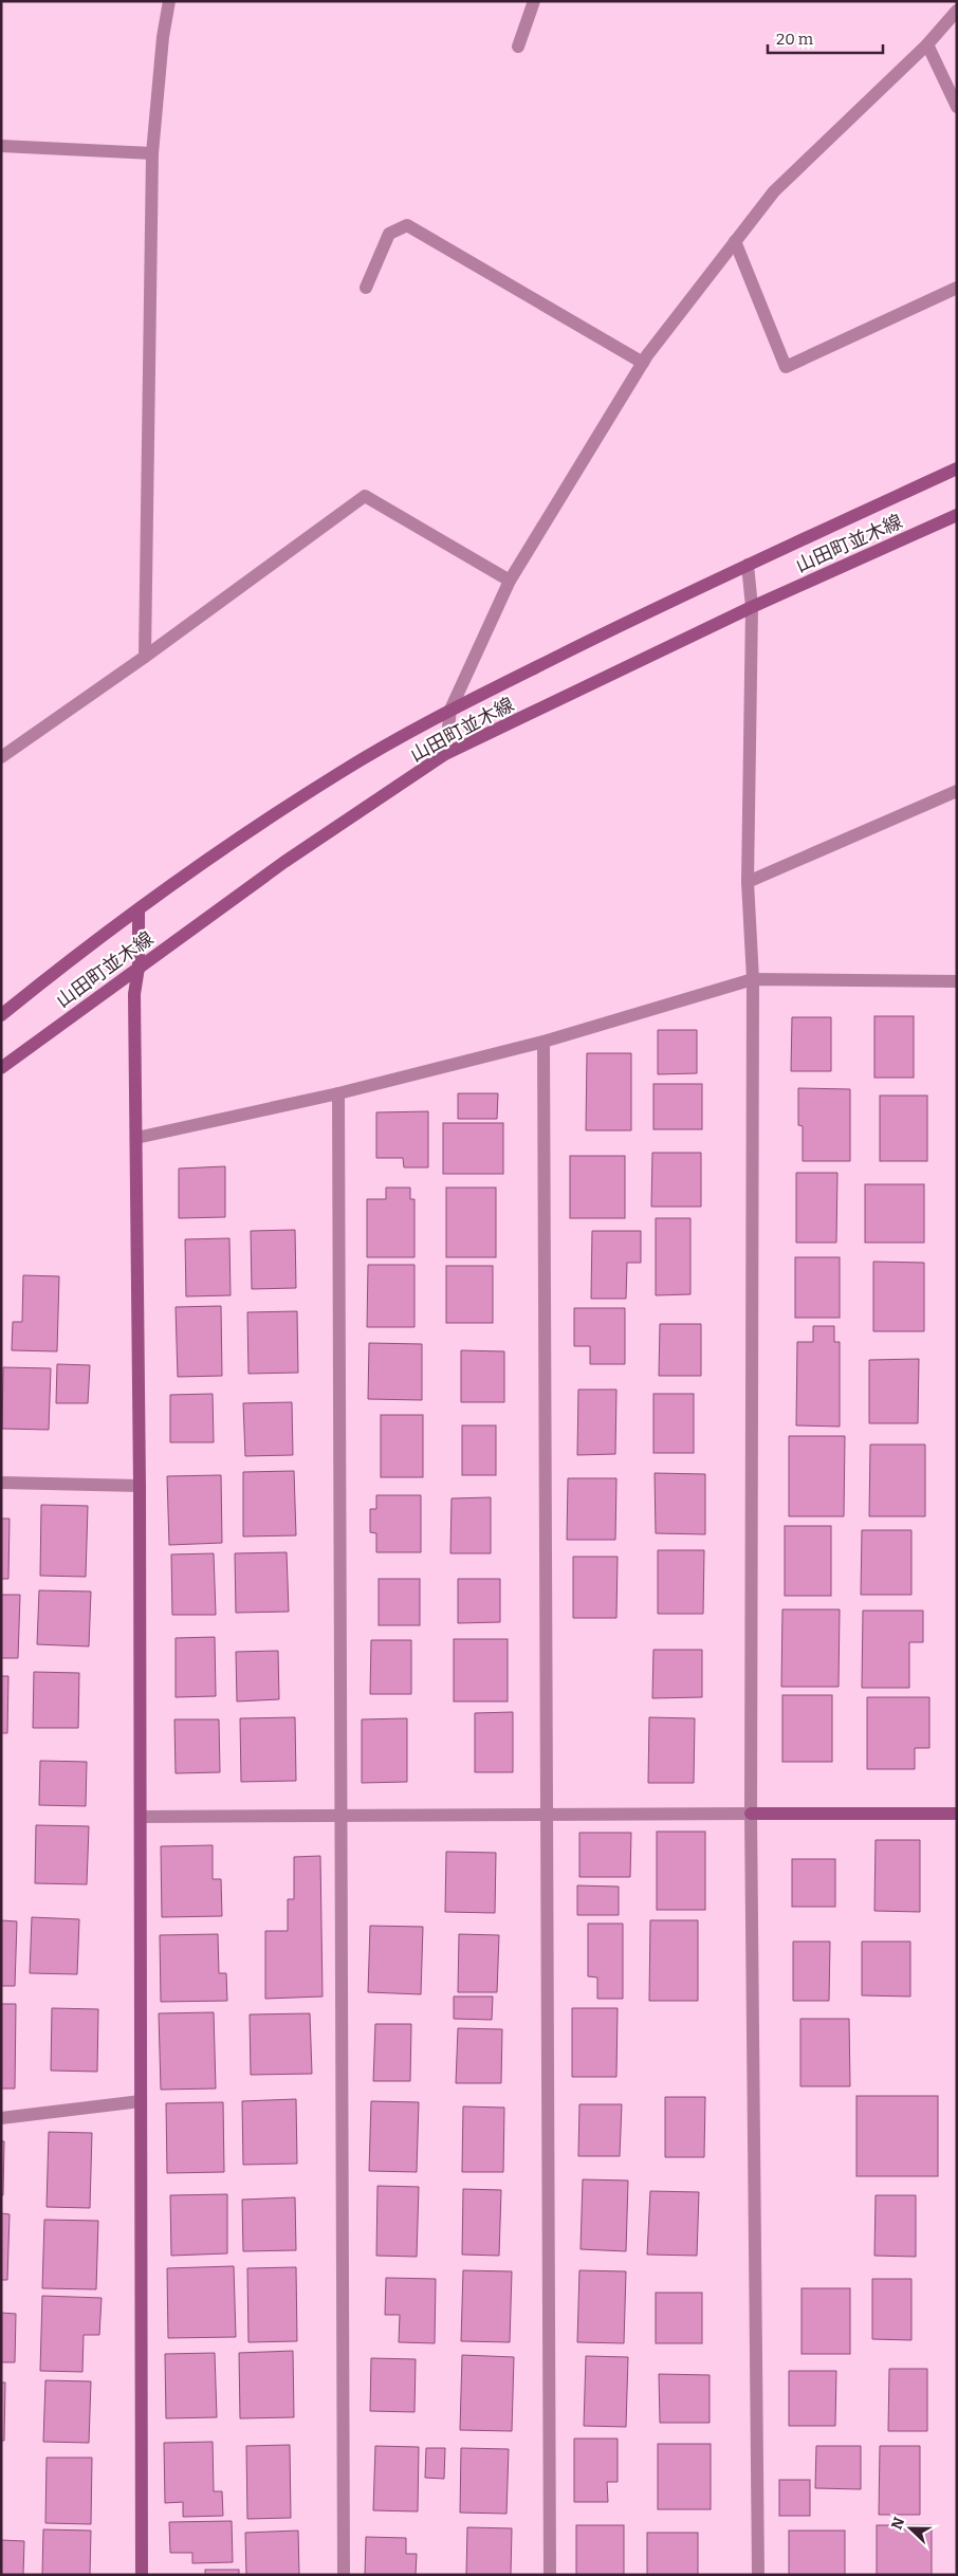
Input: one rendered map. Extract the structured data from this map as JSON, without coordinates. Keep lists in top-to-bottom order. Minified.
{"streets":{"street":["山田町並木線"]},"scale_bar":"20 m","north":"left"}
